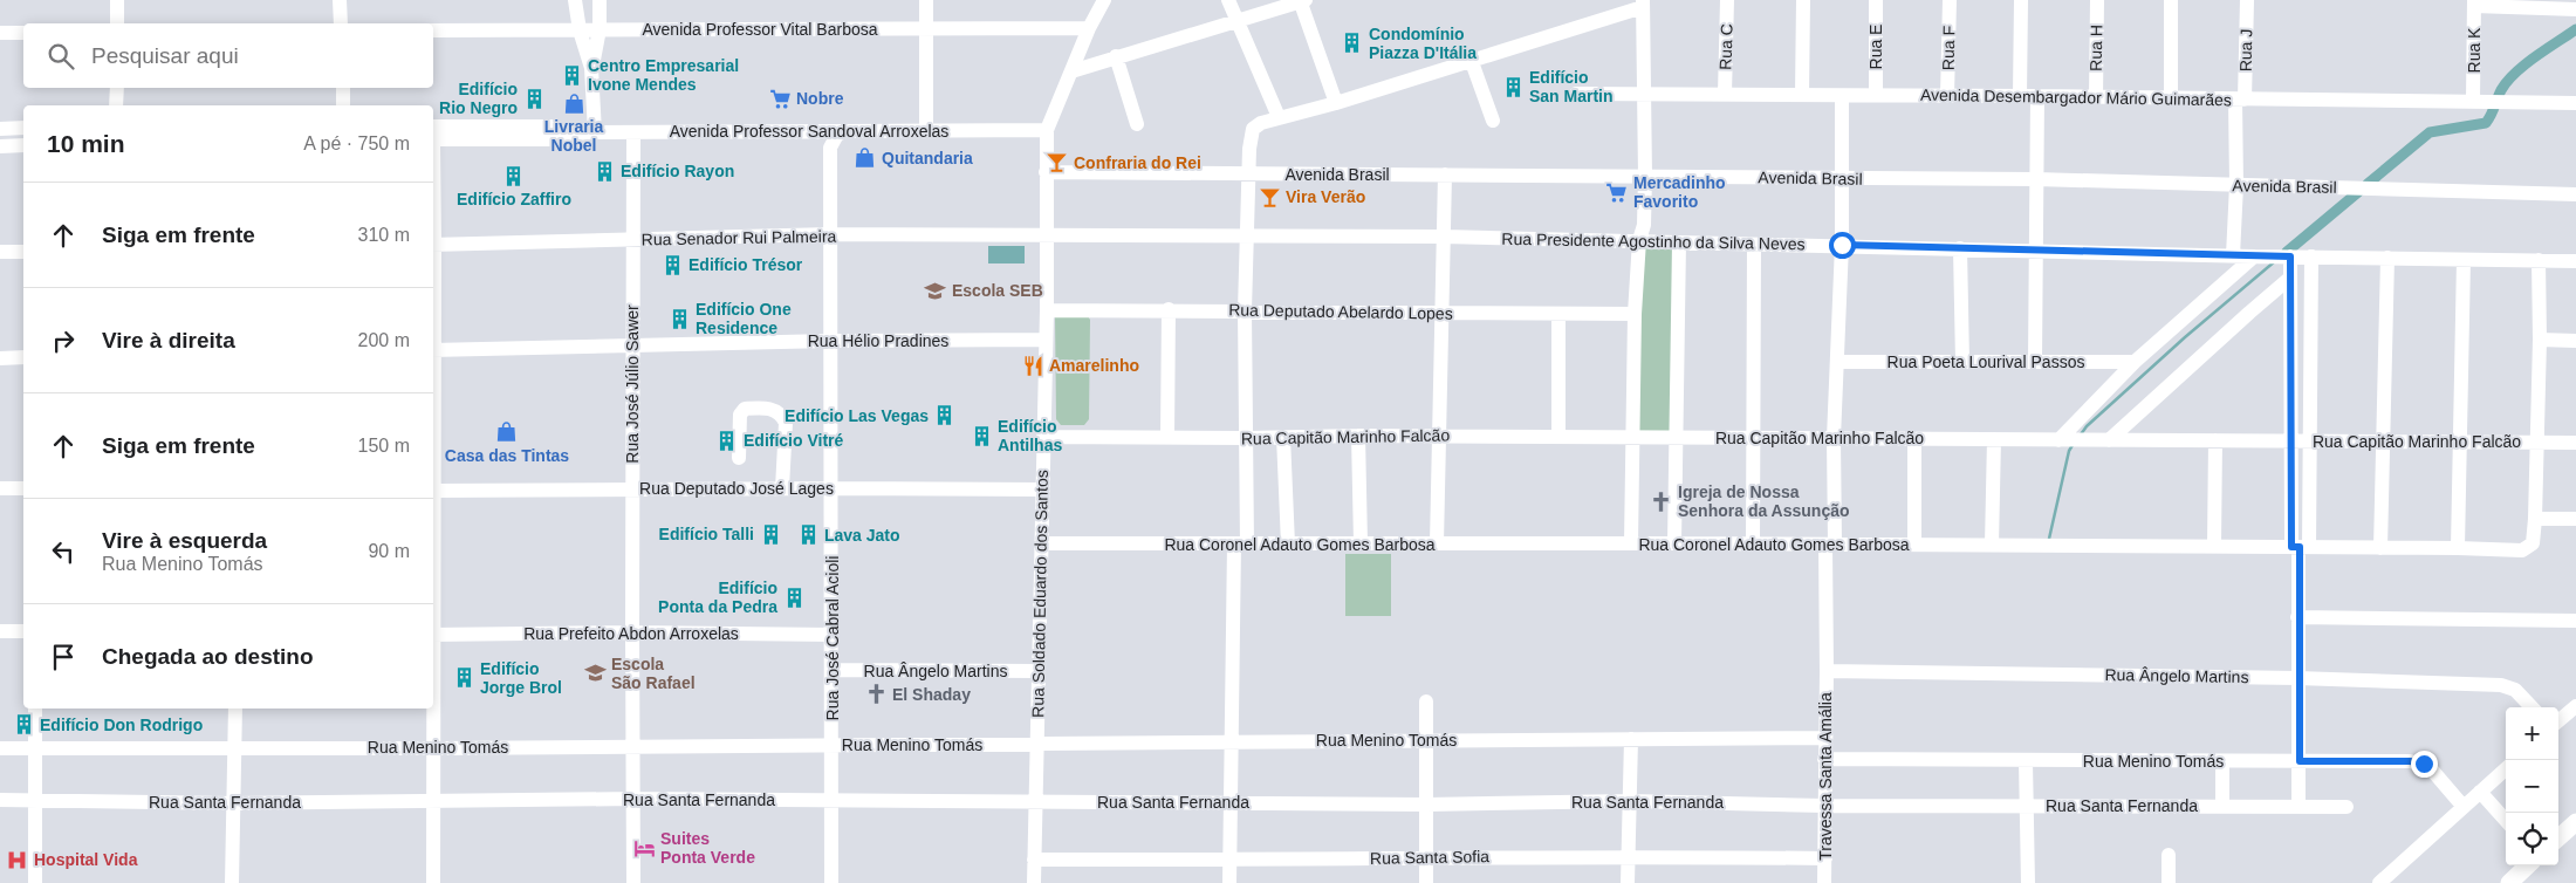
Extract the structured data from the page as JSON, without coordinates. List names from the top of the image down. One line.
{"streets":{"street":["Avenida Professor Vital Barbosa","Rua C","Rua E","Rua F","Rua H","Rua J","Rua K","Avenida Desembargador Mário Guimarães","Avenida Professor Sandoval Arroxelas","Avenida Brasil","Rua Senador Rui Palmeira","Rua Presidente Agostinho da Silva Neves","Rua Deputado Abelardo Lopes","Rua Hélio Pradines","Rua Poeta Lourival Passos","Rua José Júlio Sawer","Rua Capitão Marinho Falcão","Rua Deputado José Lages","Rua Coronel Adauto Gomes Barbosa","Rua Soldado Eduardo dos Santos","Rua Prefeito Abdon Arroxelas","Rua José Cabral Acioli","Rua Ângelo Martins","Rua Menino Tomás","Travessa Santa Amália","Rua Santa Fernanda","Rua Santa Sofia"]},"crossings":[["Rua C","Avenida Desembargador Mário Guimarães"],["Rua E","Avenida Desembargador Mário Guimarães"],["Rua F","Avenida Desembargador Mário Guimarães"],["Rua H","Avenida Desembargador Mário Guimarães"],["Rua J","Avenida Desembargador Mário Guimarães"],["Rua J","Avenida Brasil"],["Rua J","Rua Presidente Agostinho da Silva Neves"],["Rua K","Avenida Desembargador Mário Guimarães"],["Avenida Desembargador Mário Guimarães","Travessa Santa Amália"],["Avenida Professor Sandoval Arroxelas","Rua José Júlio Sawer"],["Avenida Professor Sandoval Arroxelas","Rua Soldado Eduardo dos Santos"],["Avenida Brasil","Rua Soldado Eduardo dos Santos"],["Avenida Brasil","Travessa Santa Amália"],["Rua Senador Rui Palmeira","Rua Presidente Agostinho da Silva Neves"],["Rua Senador Rui Palmeira","Rua José Júlio Sawer"],["Rua Senador Rui Palmeira","Rua Soldado Eduardo dos Santos"],["Rua Senador Rui Palmeira","Rua José Cabral Acioli"],["Rua Presidente Agostinho da Silva Neves","Rua Soldado Eduardo dos Santos"],["Rua Presidente Agostinho da Silva Neves","Travessa Santa Amália"],["Rua Deputado Abelardo Lopes","Rua Soldado Eduardo dos Santos"],["Rua Hélio Pradines","Rua José Júlio Sawer"],["Rua Hélio Pradines","Rua Soldado Eduardo dos Santos"],["Rua Hélio Pradines","Rua José Cabral Acioli"],["Rua Poeta Lourival Passos","Travessa Santa Amália"],["Rua José Júlio Sawer","Rua Deputado José Lages"],["Rua José Júlio Sawer","Rua Prefeito Abdon Arroxelas"],["Rua José Júlio Sawer","Rua Menino Tomás"],["Rua José Júlio Sawer","Rua Santa Fernanda"],["Rua Capitão Marinho Falcão","Rua Soldado Eduardo dos Santos"],["Rua Capitão Marinho Falcão","Travessa Santa Amália"],["Rua Deputado José Lages","Rua Soldado Eduardo dos Santos"],["Rua Deputado José Lages","Rua José Cabral Acioli"],["Rua Coronel Adauto Gomes Barbosa","Rua Soldado Eduardo dos Santos"],["Rua Coronel Adauto Gomes Barbosa","Travessa Santa Amália"],["Rua Soldado Eduardo dos Santos","Rua Ângelo Martins"],["Rua Soldado Eduardo dos Santos","Rua Menino Tomás"],["Rua Soldado Eduardo dos Santos","Rua Santa Fernanda"],["Rua Soldado Eduardo dos Santos","Rua Santa Sofia"],["Rua Prefeito Abdon Arroxelas","Rua José Cabral Acioli"],["Rua José Cabral Acioli","Rua Ângelo Martins"],["Rua José Cabral Acioli","Rua Menino Tomás"],["Rua José Cabral Acioli","Rua Santa Fernanda"],["Rua Ângelo Martins","Travessa Santa Amália"],["Rua Menino Tomás","Travessa Santa Amália"],["Travessa Santa Amália","Rua Santa Fernanda"],["Travessa Santa Amália","Rua Santa Sofia"]],"places":{"building":["Condomínio Piazza D'Itália","Centro Empresarial Ivone Mendes","Edifício San Martin","Edifício Rio Negro","Edifício Rayon","Edifício Zaffiro","Edifício Trésor","Edifício One Residence","Edifício Las Vegas","Edifício Antilhas","Edifício Vitré","Edifício Talli","Lava Jato","Edifício Ponta da Pedra","Edifício Jorge Brol","Edifício Don Rodrigo"],"supermarket":["Nobre","Mercadinho Favorito"],"shop":["Livraria Nobel","Quitandaria","Casa das Tintas"],"bar":["Confraria do Rei","Vira Verão"],"school or university":["Escola SEB","Escola São Rafael"],"restaurant":["Amarelinho"],"church":["Igreja de Nossa Senhora da Assunção","El Shaday"],"hotel":["Suites Ponta Verde"],"hospital":["Hospital Vida"]},"page":{"search":"Pesquisar aqui","heading":["10 min","A pé · 750 m"],"list":[["Siga em frente","310 m"],["Vire à direita","200 m"],["Siga em frente","150 m"],["Vire à esquerda","Rua Menino Tomás","90 m"],"Chegada ao destino"],"map_buttons":["+","−"]}}
